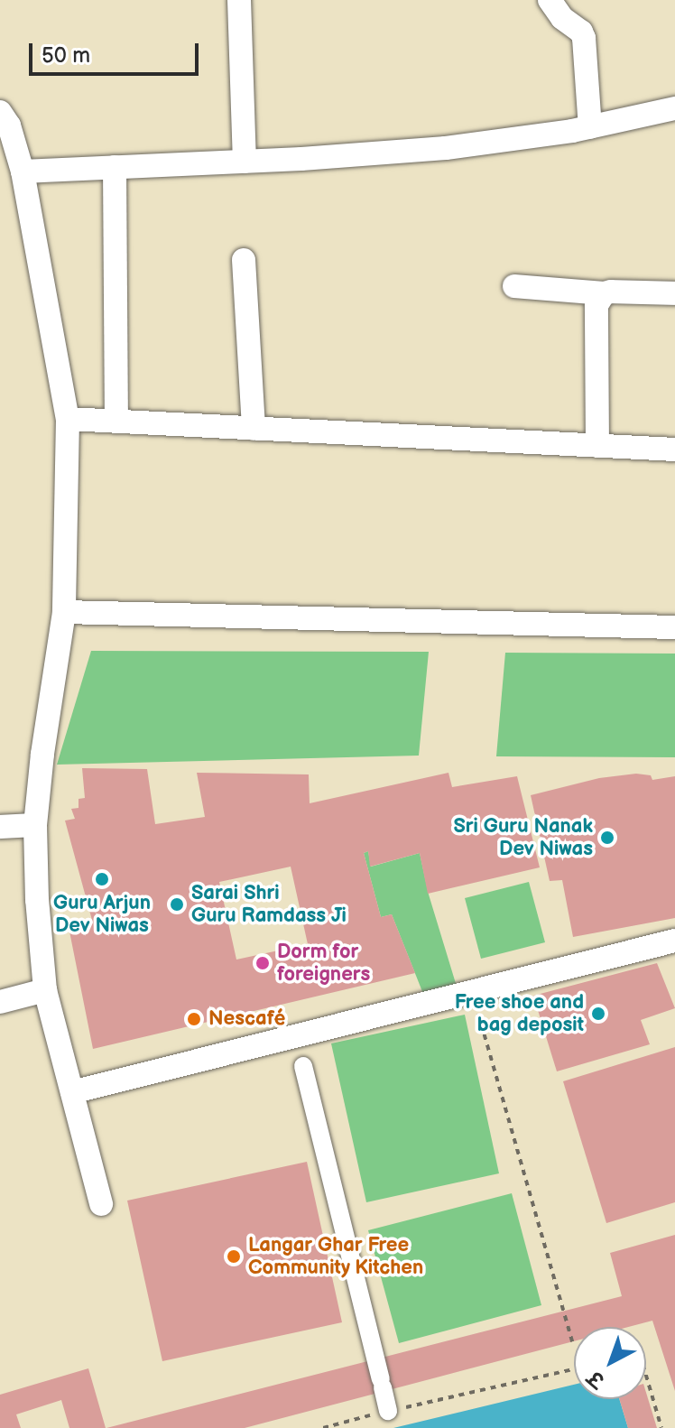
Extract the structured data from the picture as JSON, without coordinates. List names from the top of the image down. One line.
{"places":["Sri Guru Nanak Dev Niwas","Guru Arjun Dev Niwas","Sarai Shri Guru Ramdass Ji","Dorm for foreigners","Free shoe and bag deposit","Nescafé","Langar Ghar Free Community Kitchen"],"scale_bar":"50 m","north":"bottom left"}
